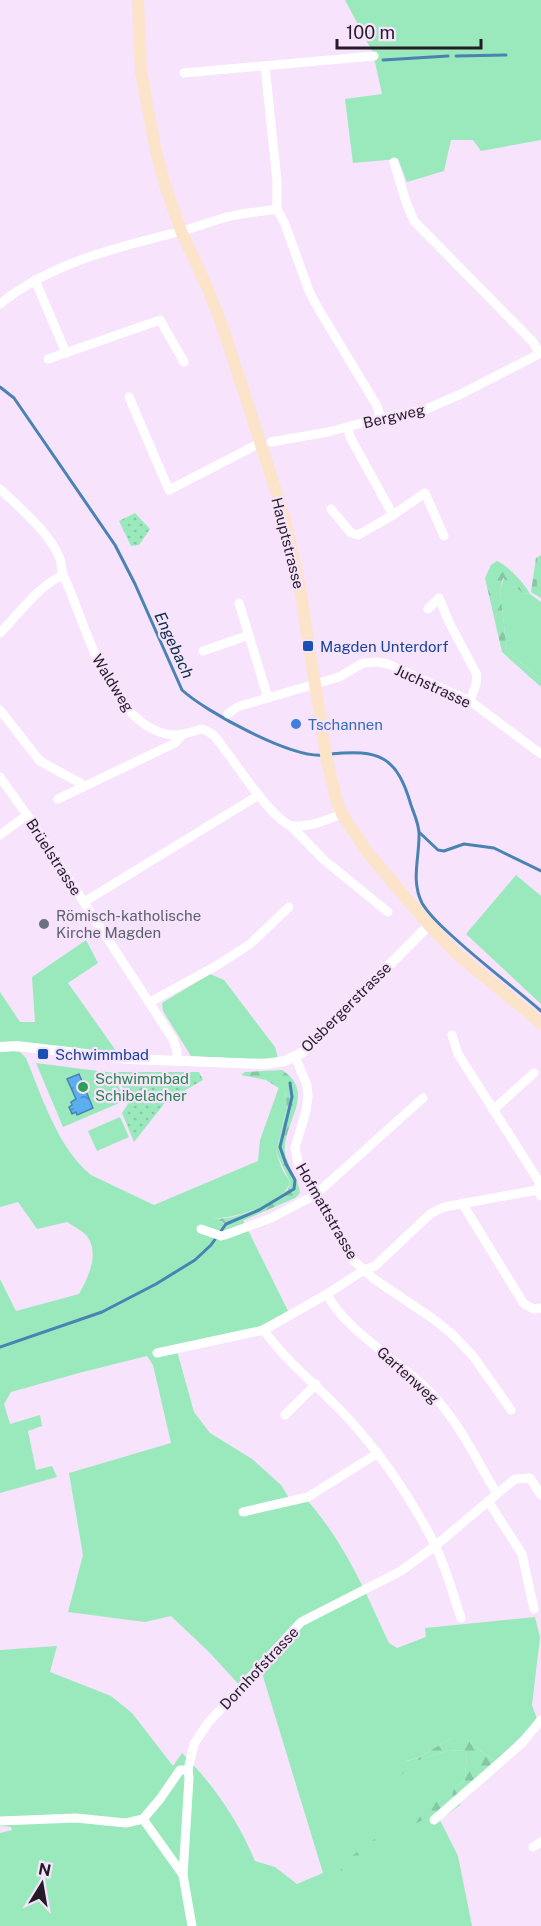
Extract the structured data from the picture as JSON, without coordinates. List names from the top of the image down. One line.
{"streets":{"main road":["Hauptstrasse"],"street":["Bergweg","Waldweg","Juchstrasse","Brüelstrasse","Olsbergerstrasse","Hofmattstrasse","Gartenweg","Dornhofstrasse"]},"crossings":[["Bergweg","Hauptstrasse"],["Hauptstrasse","Juchstrasse"],["Hauptstrasse","Olsbergerstrasse"],["Brüelstrasse","Olsbergerstrasse"],["Olsbergerstrasse","Hofmattstrasse"],["Gartenweg","Dornhofstrasse"]],"water":["Engebach"],"places":{"transit":["Magden Unterdorf","Schwimmbad"],"other":["Tschannen","Römisch-katholische Kirche Magden","Schwimmbad Schibelacher"]},"scale_bar":"100 m","north":"top"}
